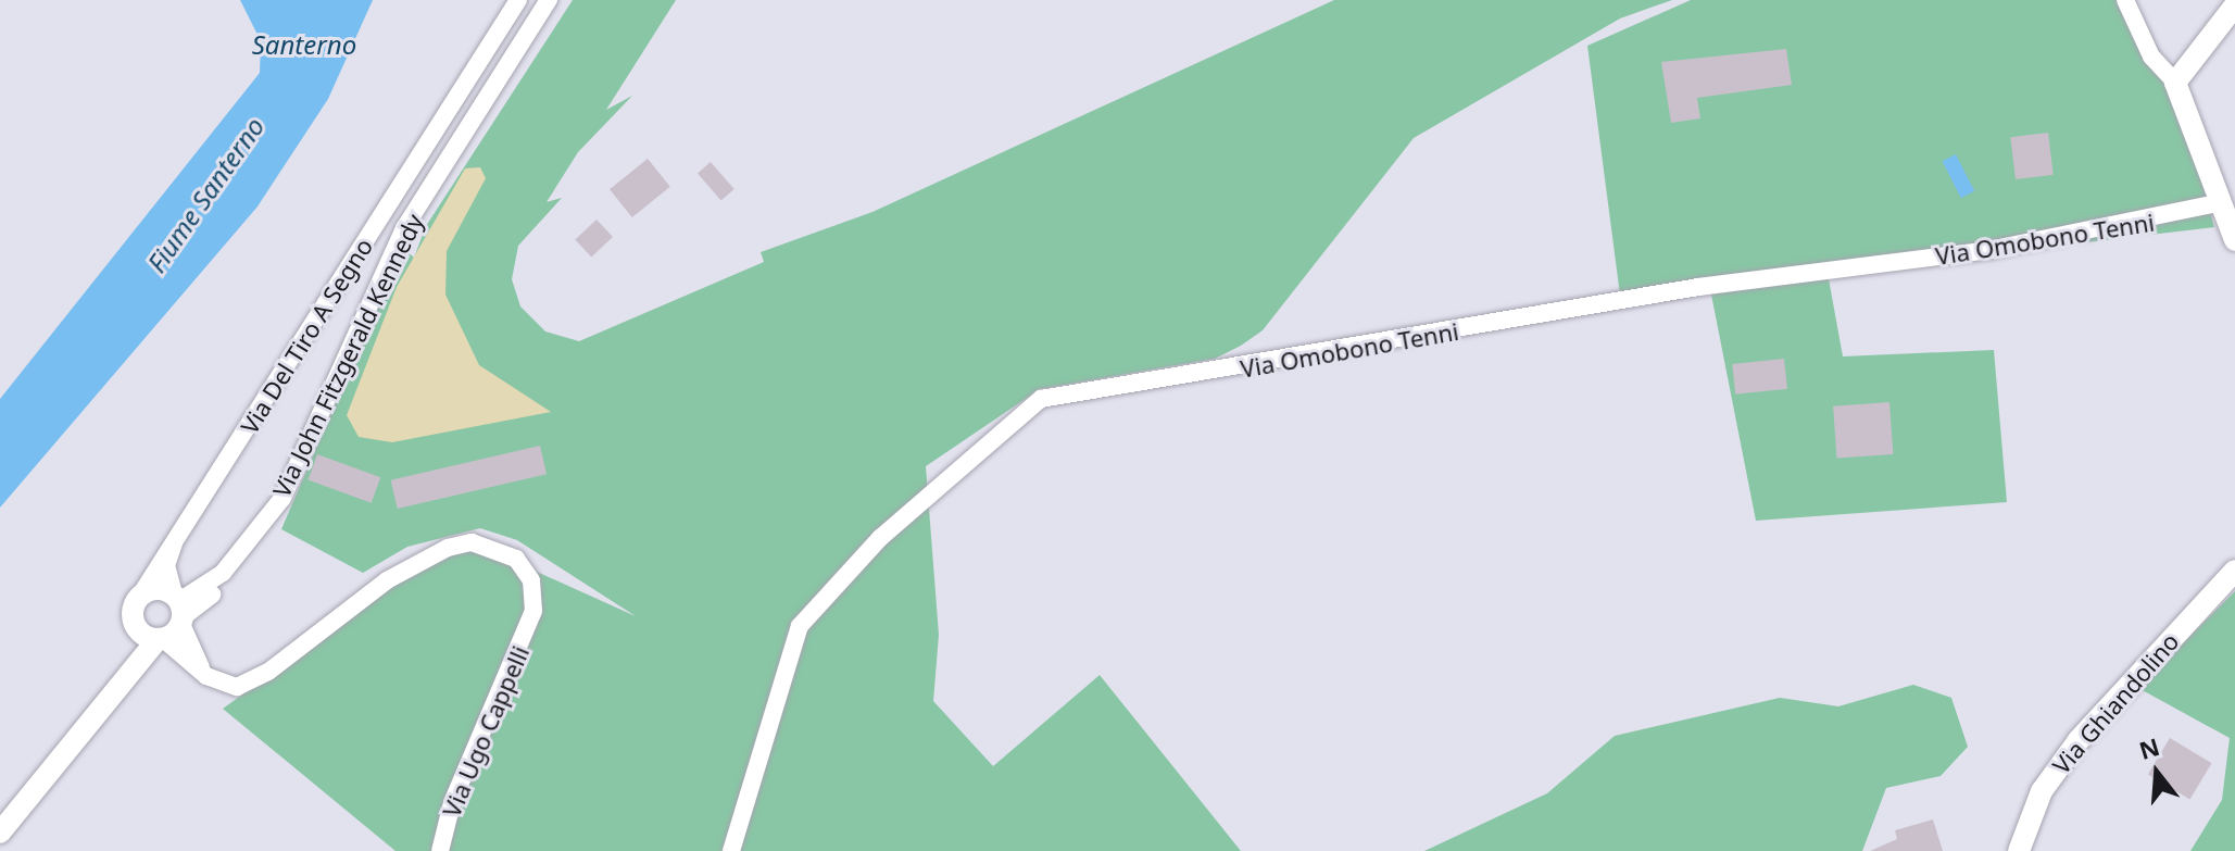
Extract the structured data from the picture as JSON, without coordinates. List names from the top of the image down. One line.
{"streets":{"street":["Via Omobono Tenni","Via Del Tiro A Segno","Via John Fitzgerald Kennedy","Via Ghiandolino","Via Ugo Cappelli"]},"crossings":[["Via Del Tiro A Segno","Via John Fitzgerald Kennedy"]],"water":["Santerno","Fiume Santerno"],"north":"top"}
